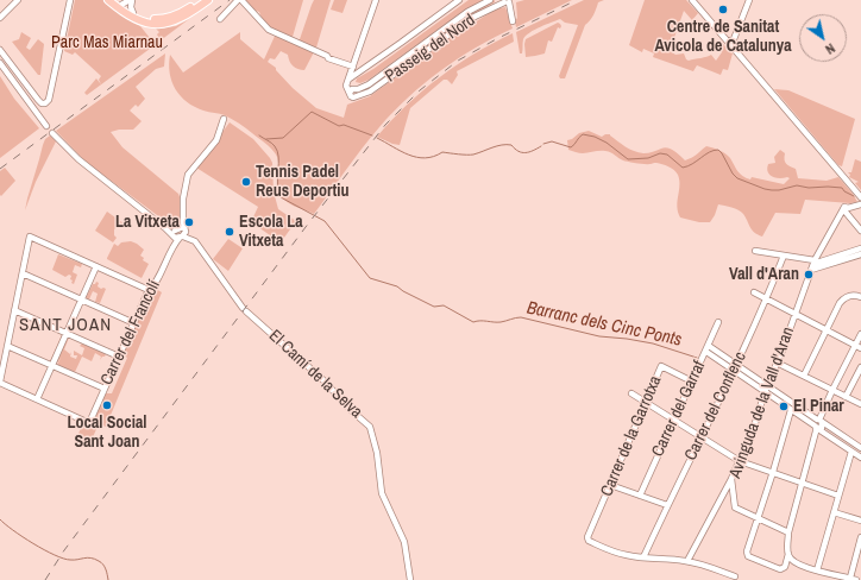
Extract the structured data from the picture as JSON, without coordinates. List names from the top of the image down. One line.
{"streets":{"street":["Passeig del Nord","Carrer del Francolí","El Camí de la Selva","Avinguda de la Vall d'Aran","Carrer del Conflenc","Carrer del Garraf","Carrer de la Garrotxa"]},"crossings":[["Carrer del Francolí","El Camí de la Selva"],["Carrer del Conflenc","Carrer de la Garrotxa"],["Carrer del Garraf","Carrer de la Garrotxa"]],"districts":["SANT JOAN"],"water":["Barranc dels Cinc Ponts"],"parks":["Parc Mas Miarnau"],"places":["Centre de Sanitat Avicola de Catalunya","Tennis Padel Reus Deportiu","La Vitxeta","Escola La Vitxeta","Vall d'Aran","Local Social Sant Joan","El Pinar"],"north":"bottom right"}
